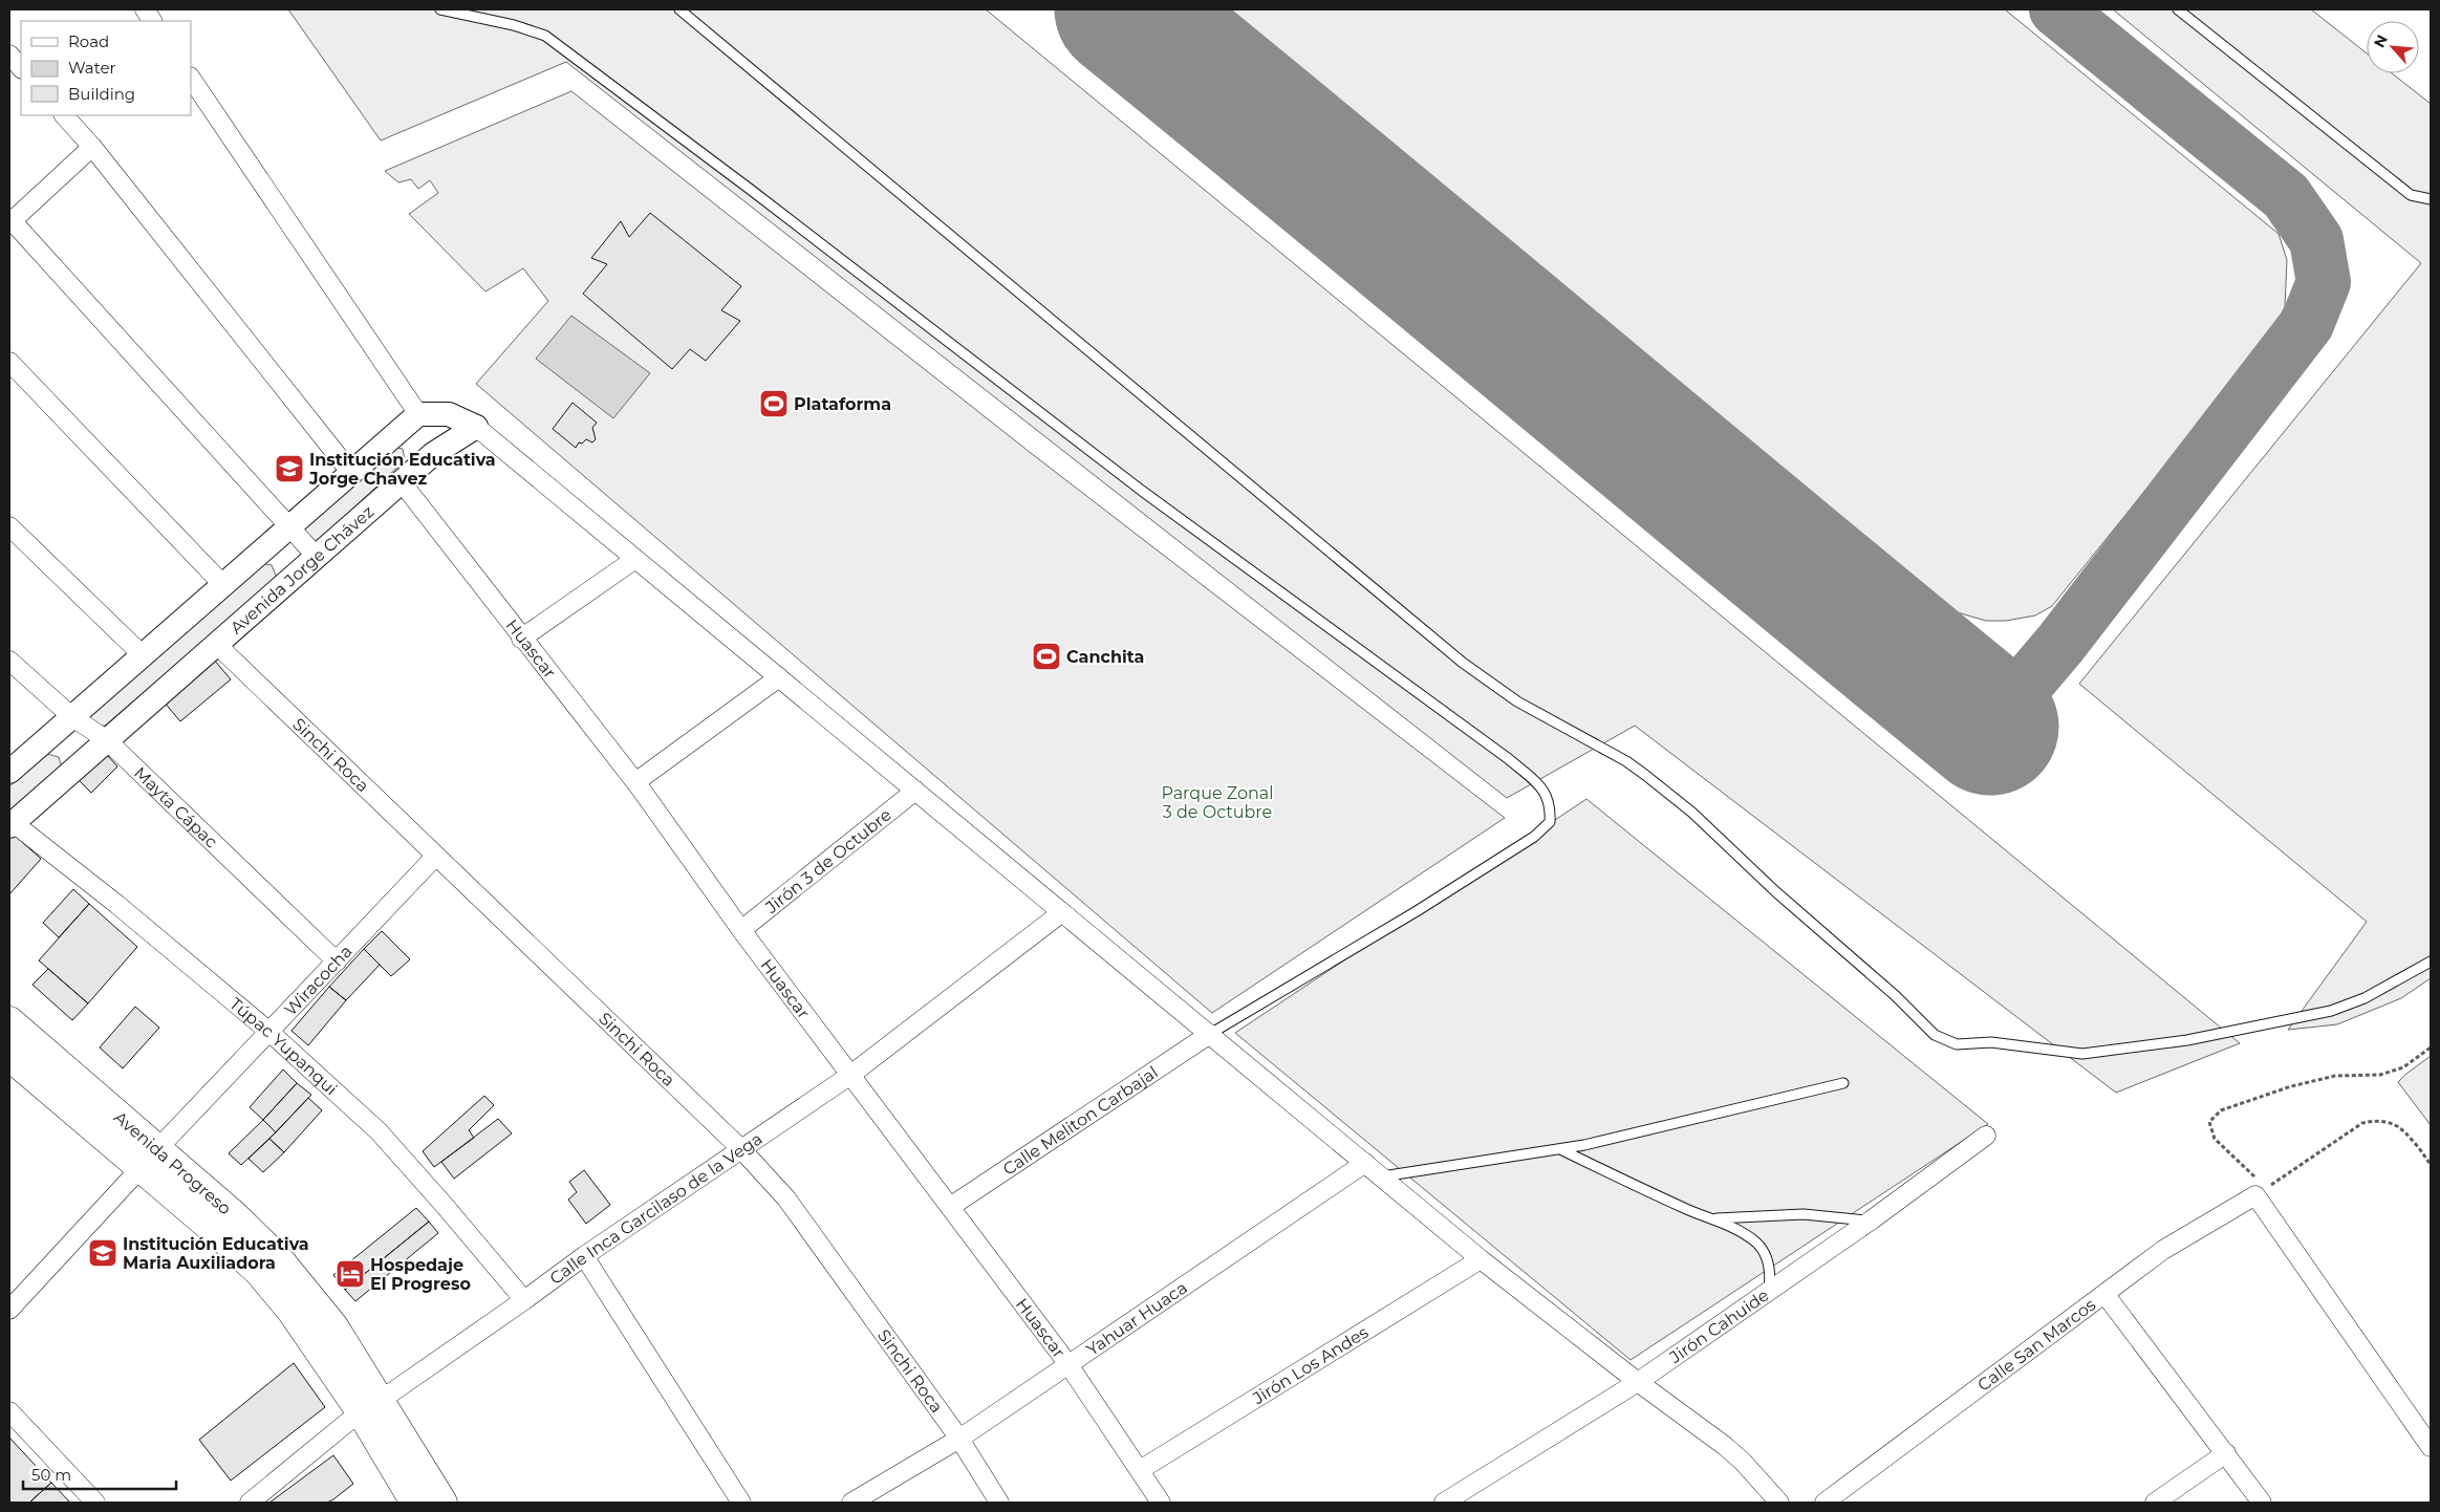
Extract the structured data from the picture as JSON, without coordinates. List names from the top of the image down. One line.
{"streets":{"main road":["Avenida Progreso"],"street":["Avenida Jorge Chávez","Huascar","Sinchi Roca","Mayta Cápac","Jirón 3 de Octubre","Wiracocha","Túpac Yupanqui","Calle Meliton Carbajal","Calle Inca Garcilaso de la Vega","Yahuar Huaca","Jirón Cahuide","Calle San Marcos","Jirón Los Andes"]},"crossings":[["Avenida Jorge Chávez","Huascar"],["Avenida Jorge Chávez","Sinchi Roca"],["Avenida Jorge Chávez","Mayta Cápac"],["Avenida Jorge Chávez","Túpac Yupanqui"],["Huascar","Jirón 3 de Octubre"],["Huascar","Calle Meliton Carbajal"],["Huascar","Calle Inca Garcilaso de la Vega"],["Huascar","Yahuar Huaca"],["Huascar","Jirón Los Andes"],["Sinchi Roca","Wiracocha"],["Sinchi Roca","Calle Inca Garcilaso de la Vega"],["Sinchi Roca","Yahuar Huaca"],["Mayta Cápac","Wiracocha"],["Wiracocha","Túpac Yupanqui"],["Wiracocha","Avenida Progreso"],["Túpac Yupanqui","Calle Inca Garcilaso de la Vega"],["Avenida Progreso","Calle Inca Garcilaso de la Vega"]],"parks":["Parque Zonal 3 de Octubre"],"places":{"sports":["Plataforma","Canchita"],"school or university":["Institución Educativa Jorge Chavez","Institución Educativa Maria Auxiliadora"],"hotel":["Hospedaje El Progreso"]},"legend":["Road","Water","Building"],"scale_bar":"50 m","north":"top left"}
